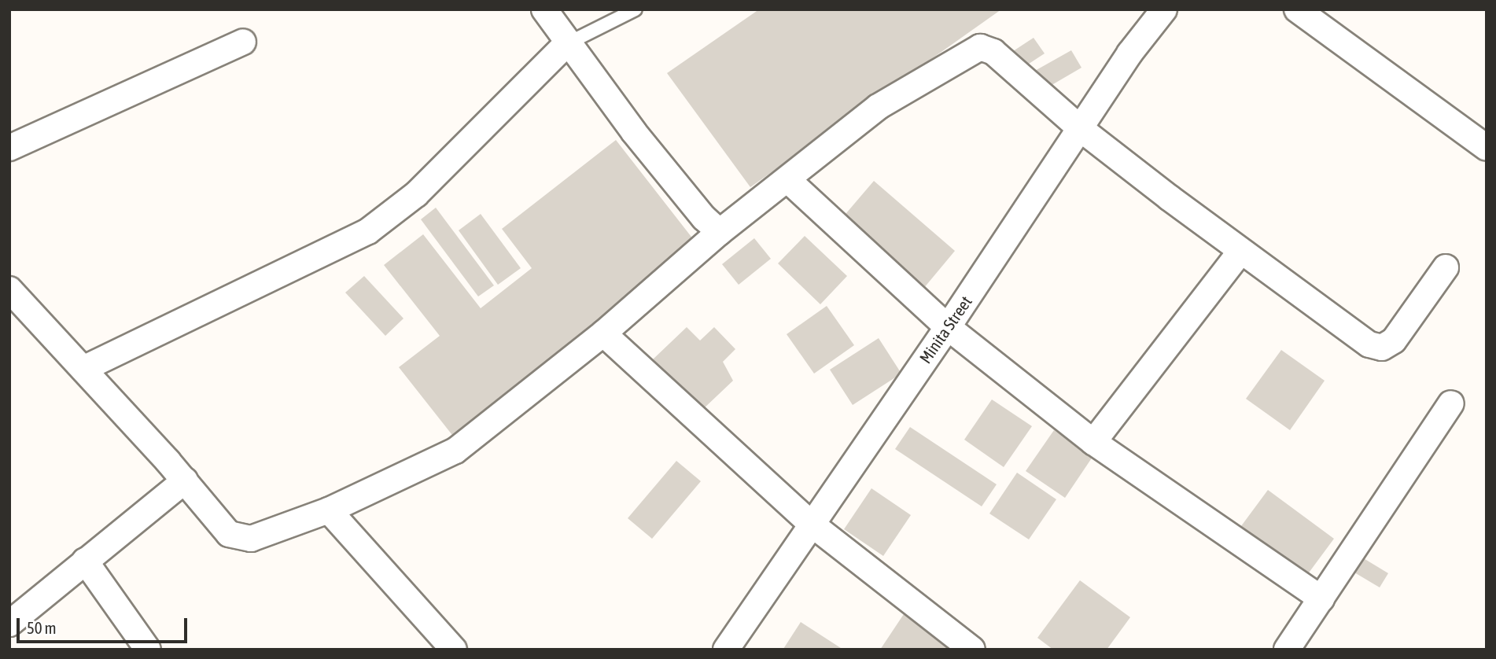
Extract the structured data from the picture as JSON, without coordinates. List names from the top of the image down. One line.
{"streets":{"street":["Minita Street"]},"scale_bar":"50 m"}
